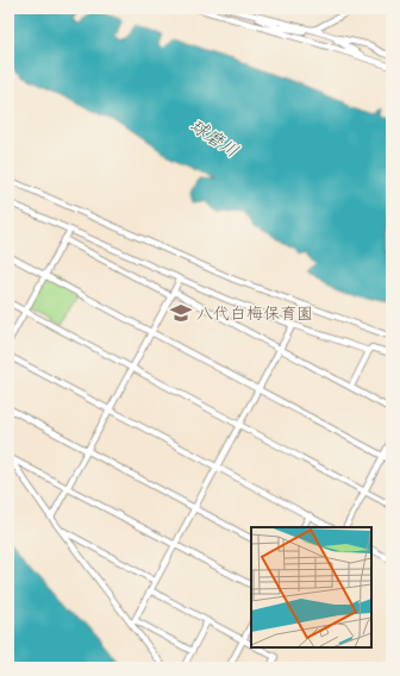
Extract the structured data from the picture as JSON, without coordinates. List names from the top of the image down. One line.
{"water":["球磨川"],"places":{"school or university":["八代白梅保育園"]}}
